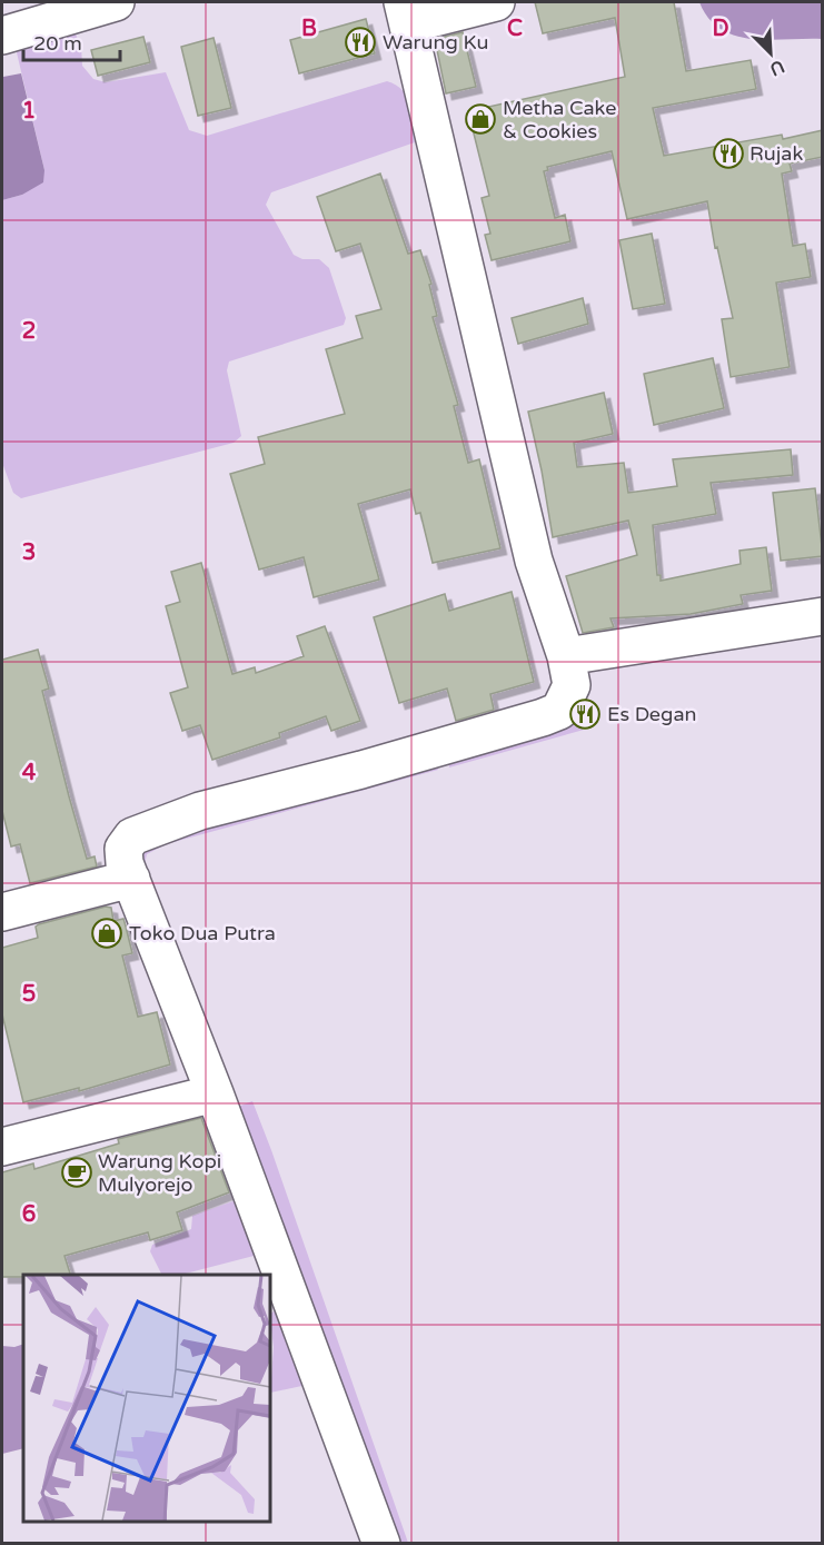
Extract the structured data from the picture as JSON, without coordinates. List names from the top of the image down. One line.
{"places":{"restaurant":["Warung Ku","Rujak","Es Degan"],"shop":["Metha Cake & Cookies","Toko Dua Putra"],"cafe":["Warung Kopi Mulyorejo"]},"scale_bar":"20 m","north":"bottom right","grid":{"columns":["B","C","D"],"rows":["1","2","3","4","5","6"]}}
